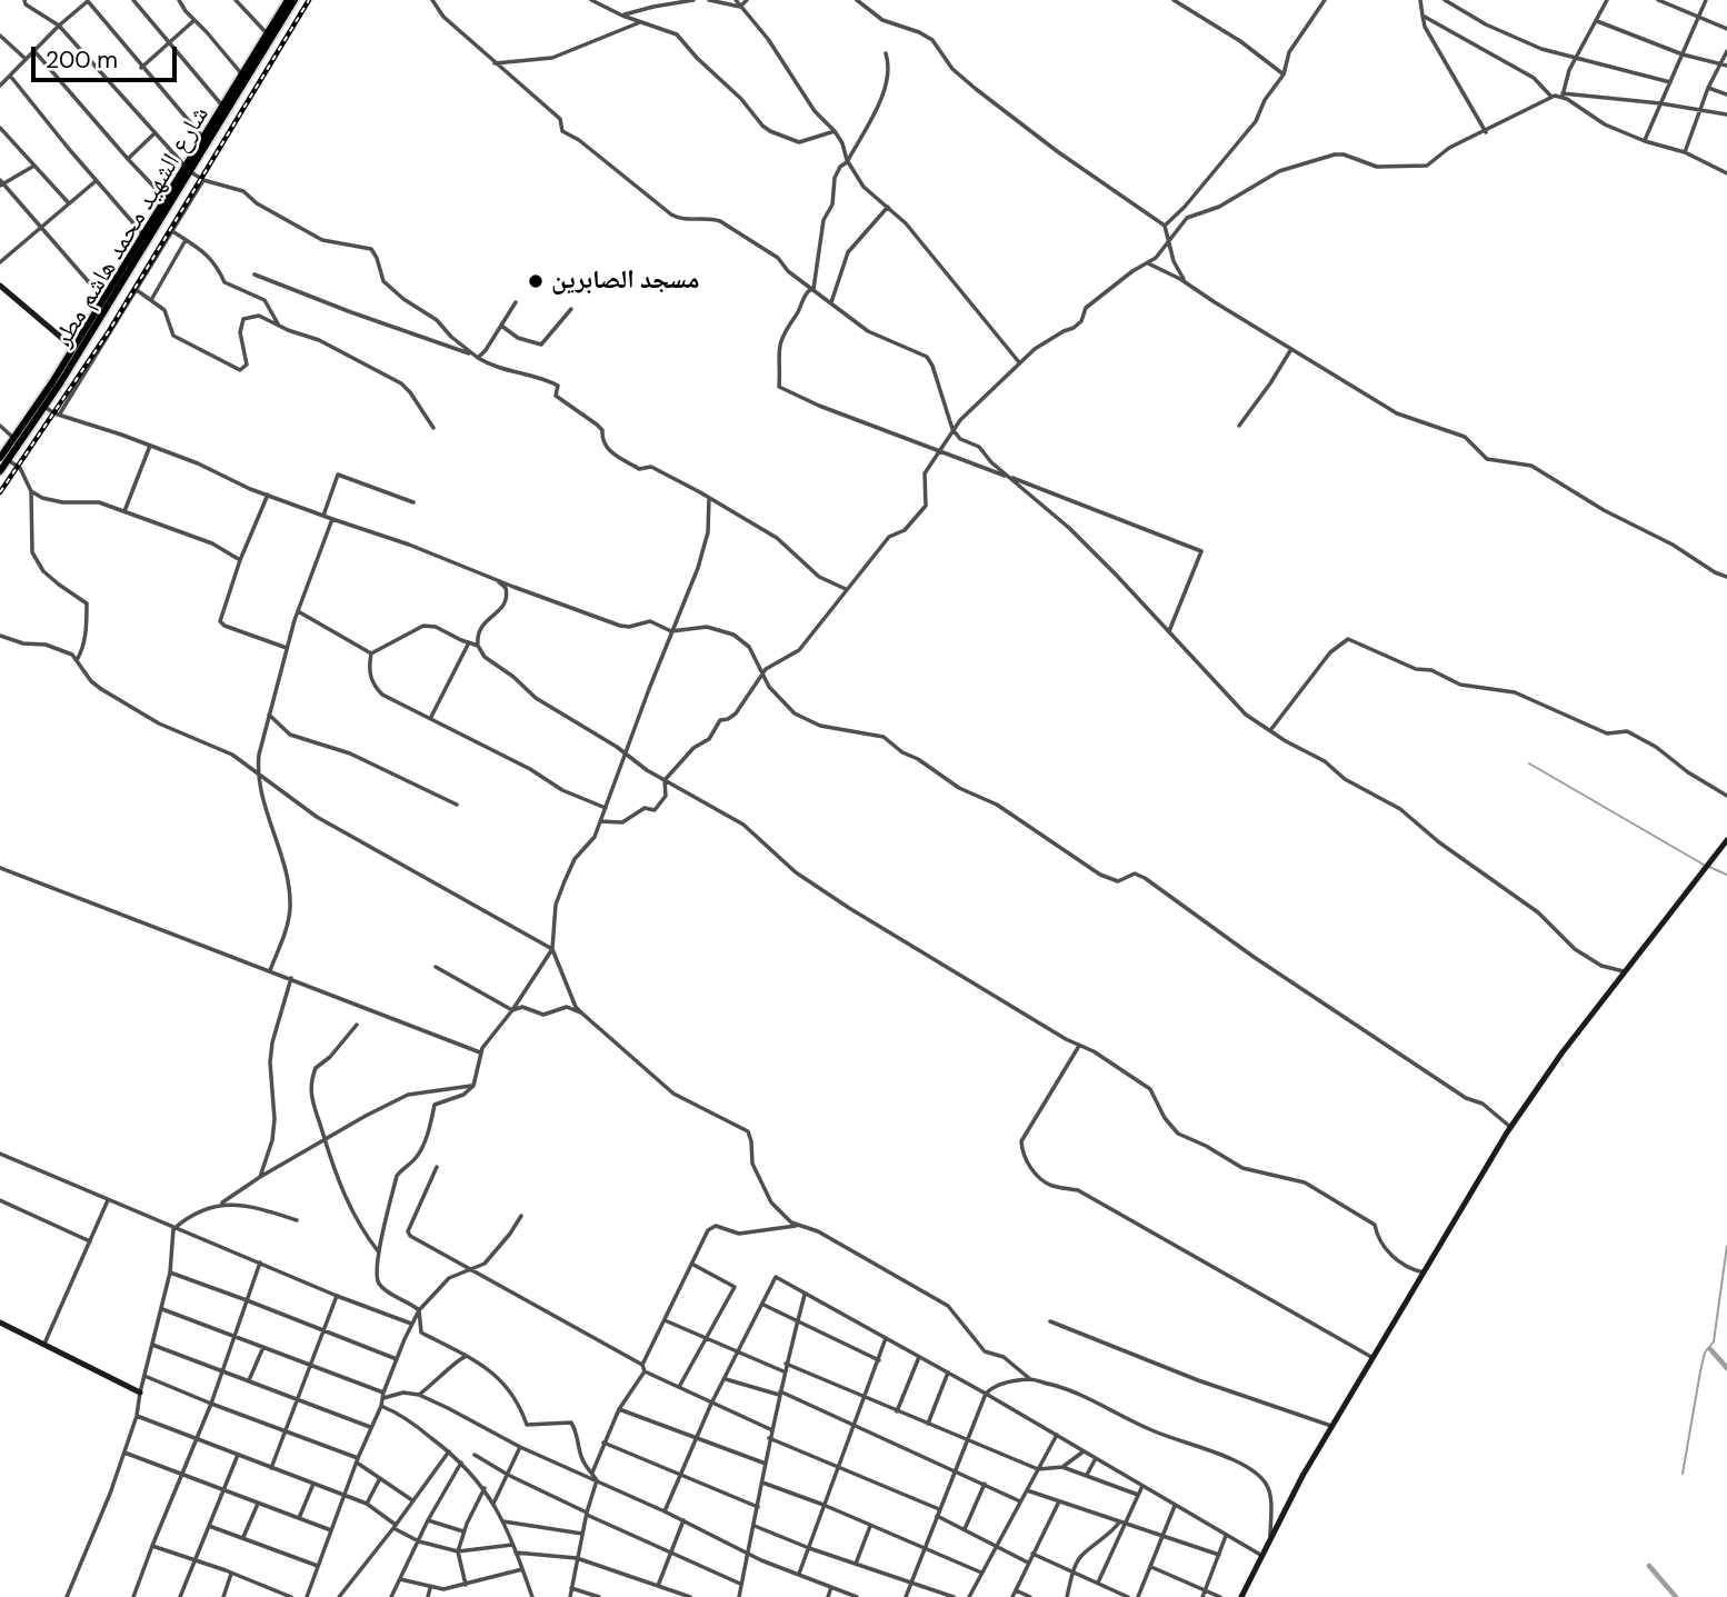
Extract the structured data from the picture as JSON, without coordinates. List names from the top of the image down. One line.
{"streets":{"main road":["شارع الشهيد محمد هاشم مطر"]},"places":["مسجد الصابرين"],"scale_bar":"200 m"}
